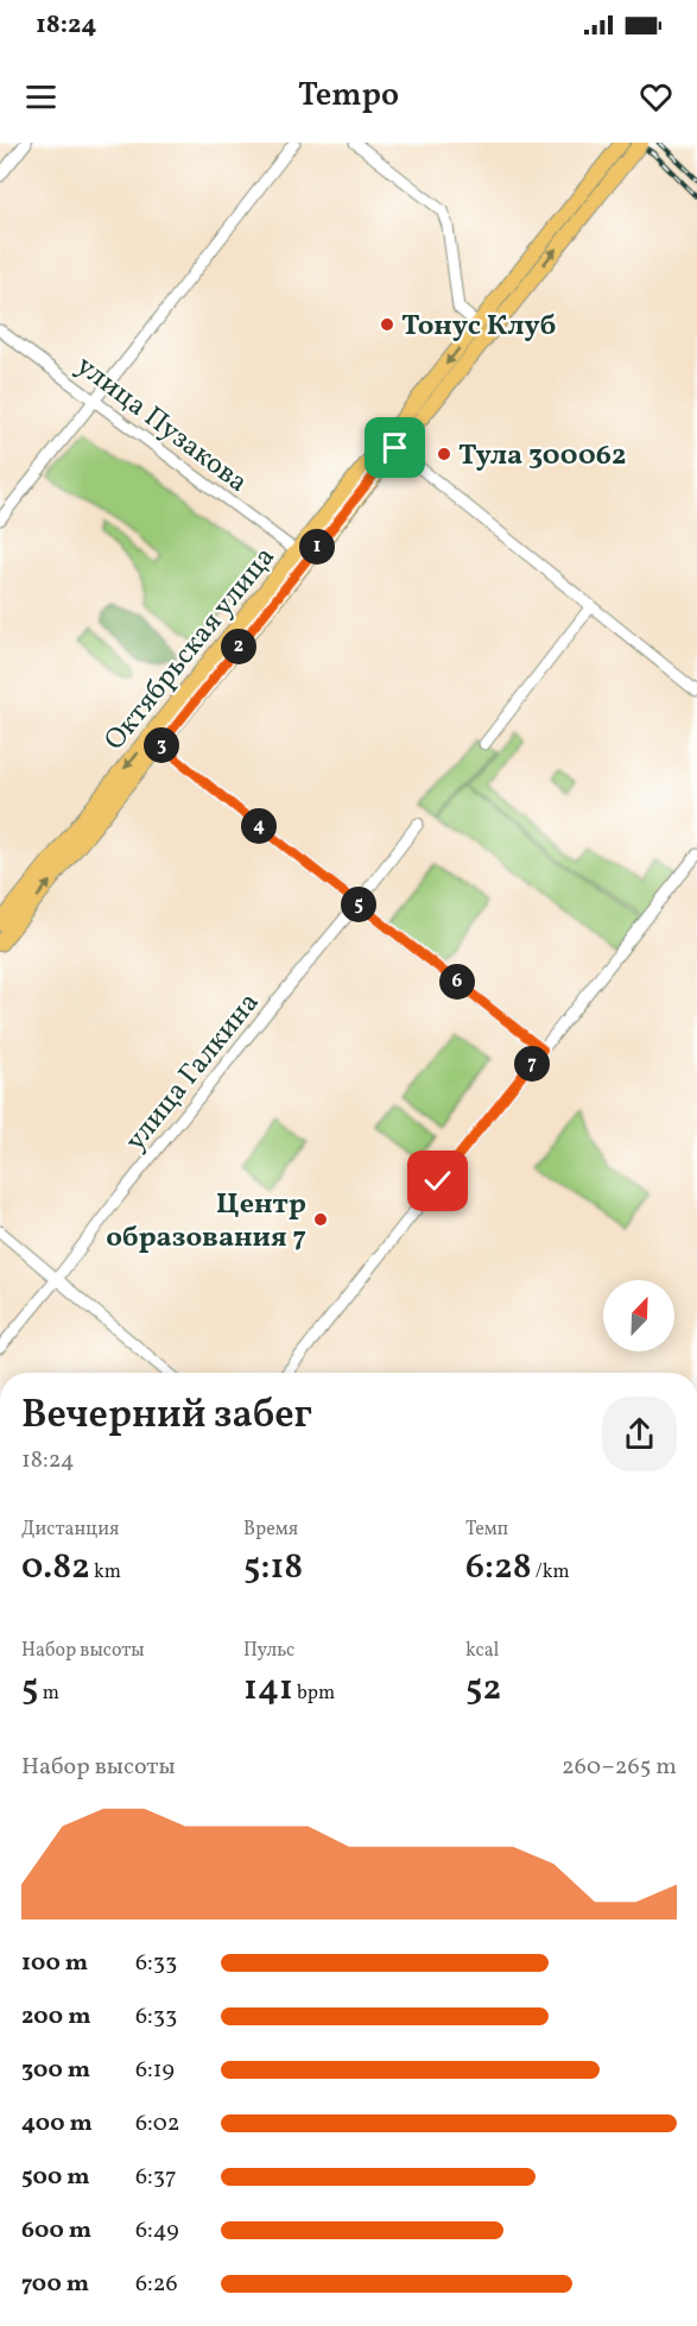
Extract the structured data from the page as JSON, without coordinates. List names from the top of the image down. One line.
{"streets":{"main road":["Октябрьская улица"],"street":["улица Пузакова","улица Галкина"]},"crossings":[["улица Пузакова","Октябрьская улица"]],"places":["Тонус Клуб","Тула 300062","Центр образования 7"],"north":"top right","page":{"status":"18:24","header":"Tempo","pins":["1","2","3","4","5","6","7"],"heading":["Вечерний забег","18:24"],"stats":[["Дистанция","0.82 km"],["Время","5:18"],["Темп","6:28 /km"],["Набор высоты","5 m"],["Пульс","141 bpm"],["kcal","52"]],"chart":["Набор высоты","260–265 m"],"list":[{"name":"100 m","note":"6:33"},{"name":"200 m","note":"6:33"},{"name":"300 m","note":"6:19"},{"name":"400 m","note":"6:02"},{"name":"500 m","note":"6:37"},{"name":"600 m","note":"6:49"},{"name":"700 m","note":"6:26"}]}}
